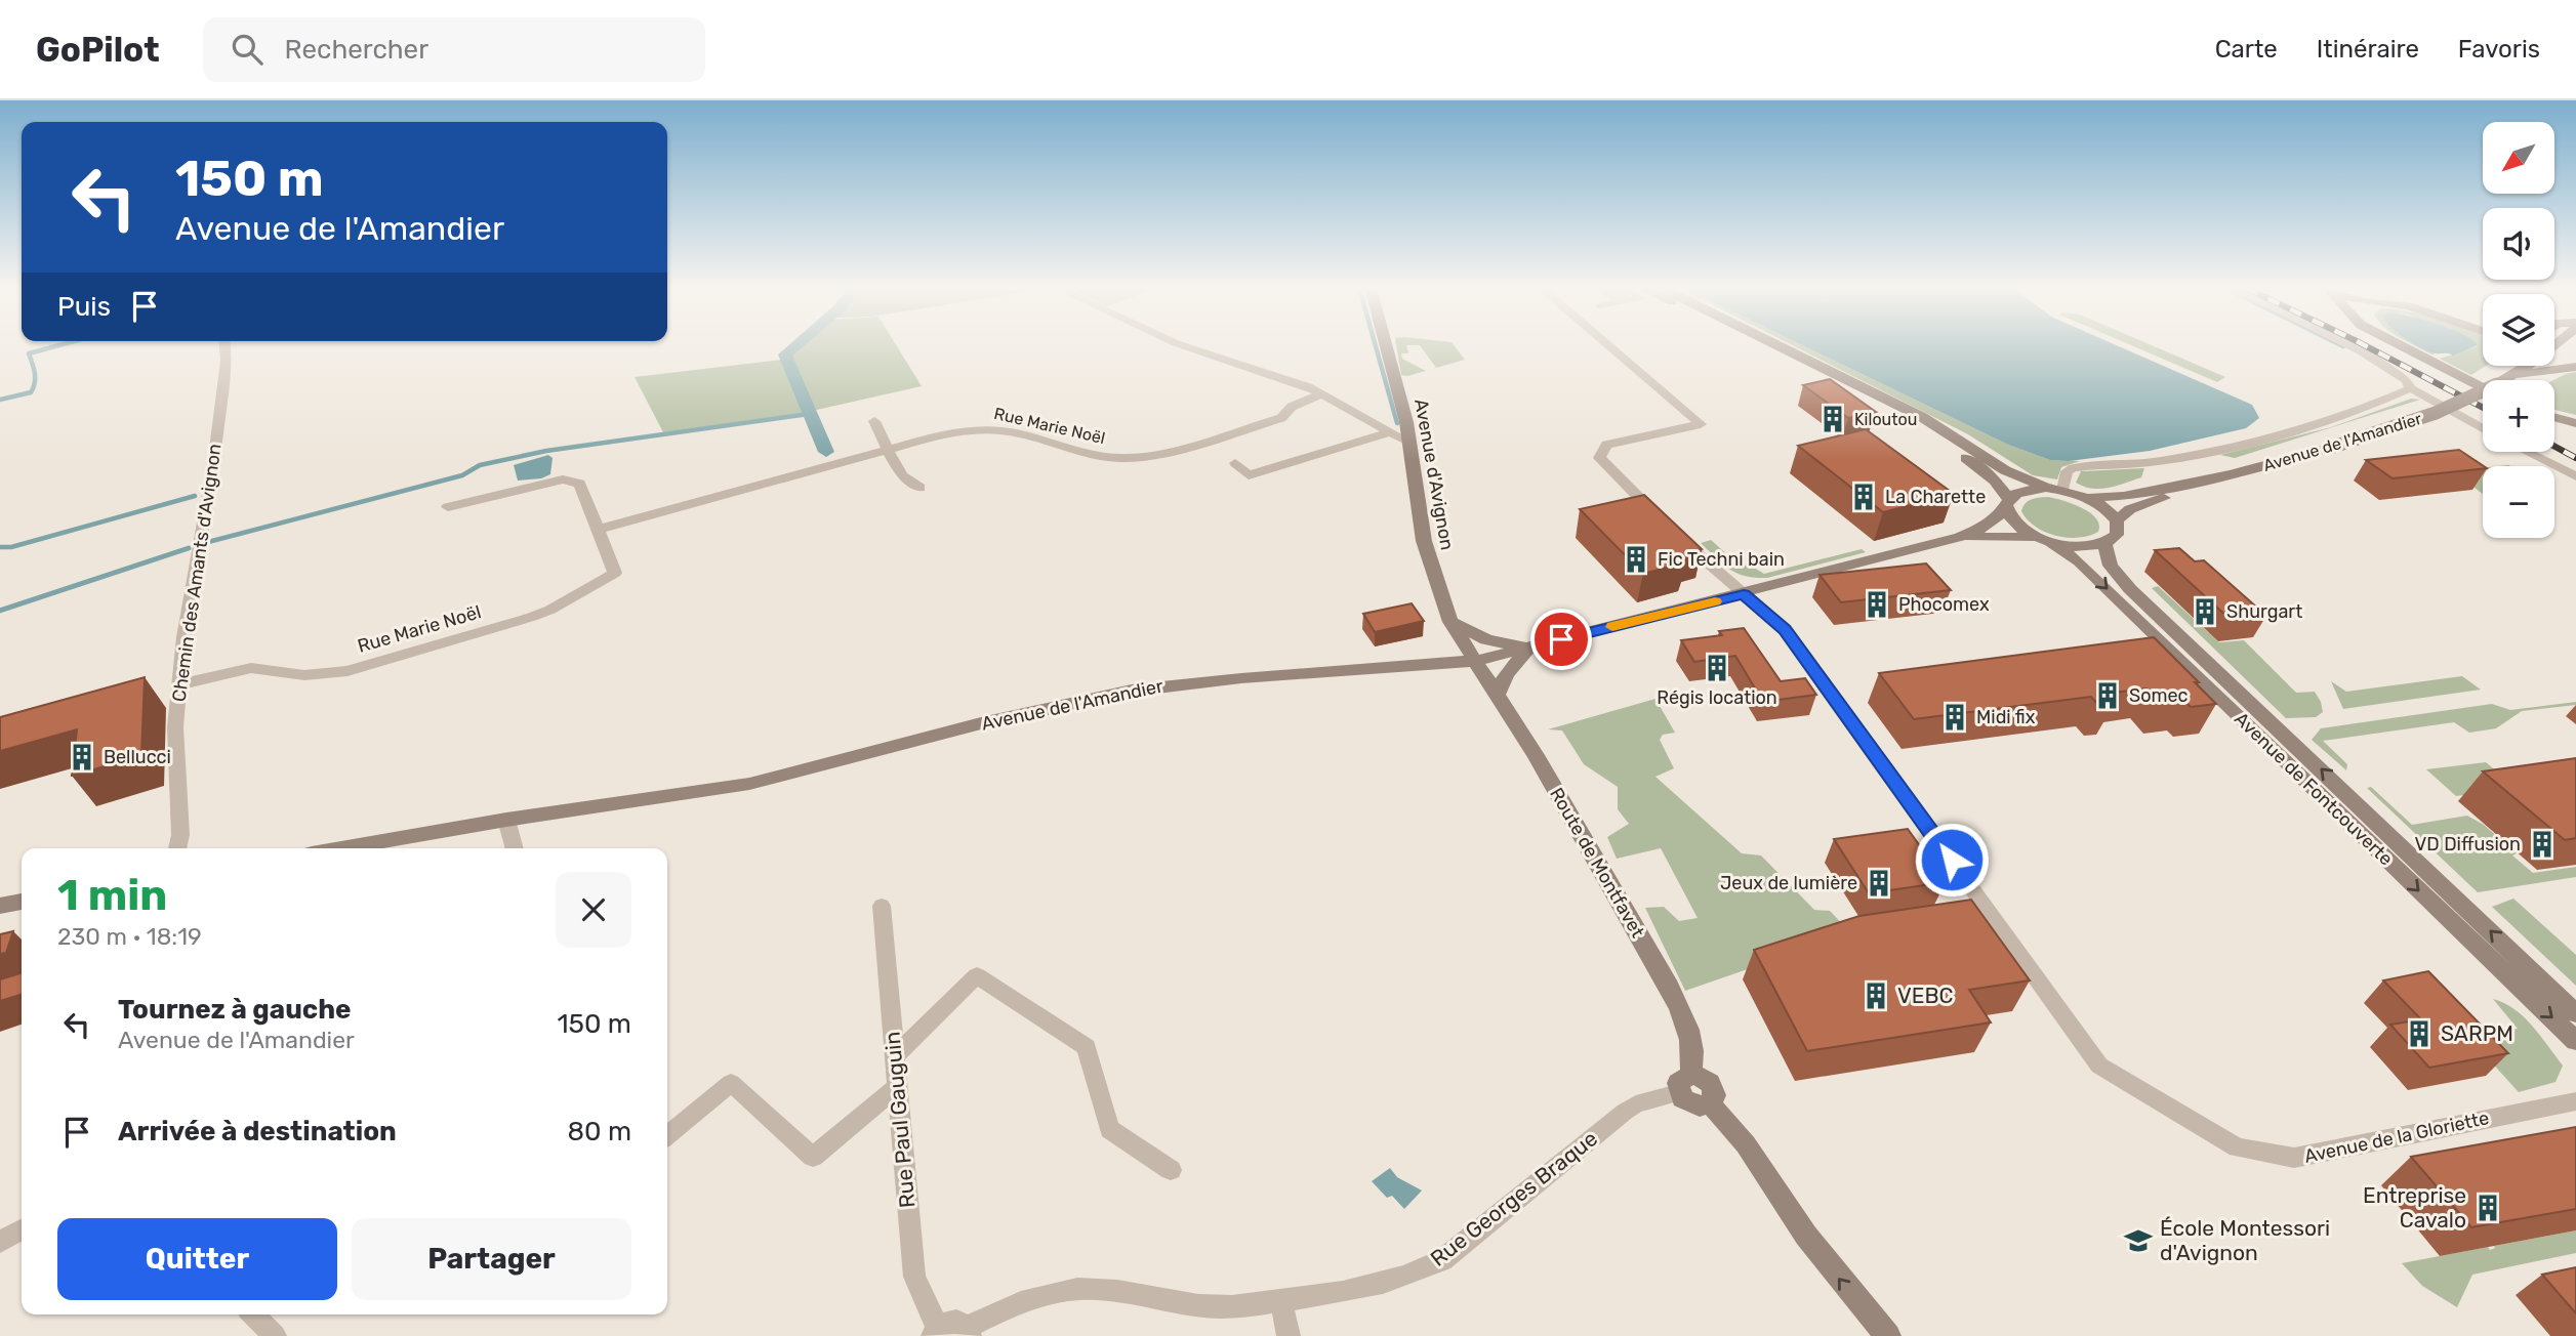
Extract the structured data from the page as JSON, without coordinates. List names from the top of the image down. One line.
{"streets":{"main road":["Avenue de l'Amandier","Avenue d'Avignon","Avenue de Fontcouverte","Route de Montfavet"],"street":["Rue Marie Noël","Chemin des Amants d'Avignon","Rue Paul Gauguin","Avenue de la Gloriette","Rue Georges Braque"]},"crossings":[["Rue Marie Noël","Chemin des Amants d'Avignon"],["Avenue de l'Amandier","Avenue d'Avignon"],["Avenue de l'Amandier","Avenue de Fontcouverte"],["Avenue de l'Amandier","Route de Montfavet"],["Avenue de l'Amandier","Avenue de la Gloriette"],["Avenue d'Avignon","Route de Montfavet"],["Route de Montfavet","Rue Georges Braque"]],"places":{"building":["Kiloutou","La Charette","Fic Techni bain","Phocomex","Shurgart","Régis location","Somec","Midi fix","Bellucci","VD Diffusion","Jeux de lumière","VEBC","SARPM","Entreprise Cavalo"],"school or university":["École Montessori d'Avignon"]},"north":"bottom left","page":{"header":"GoPilot","search":"Rechercher","nav":["Carte","Itinéraire","Favoris"],"map_buttons":["+","−"],"turn":["150 m","Avenue de l'Amandier"],"then":"Puis","heading":["1 min","230 m · 18:19"],"list":[{"name":"Tournez à gauche","note":"Avenue de l'Amandier","value":"150 m"},{"name":"Arrivée à destination","value":"80 m"}],"buttons":["Quitter","Partager"]}}
